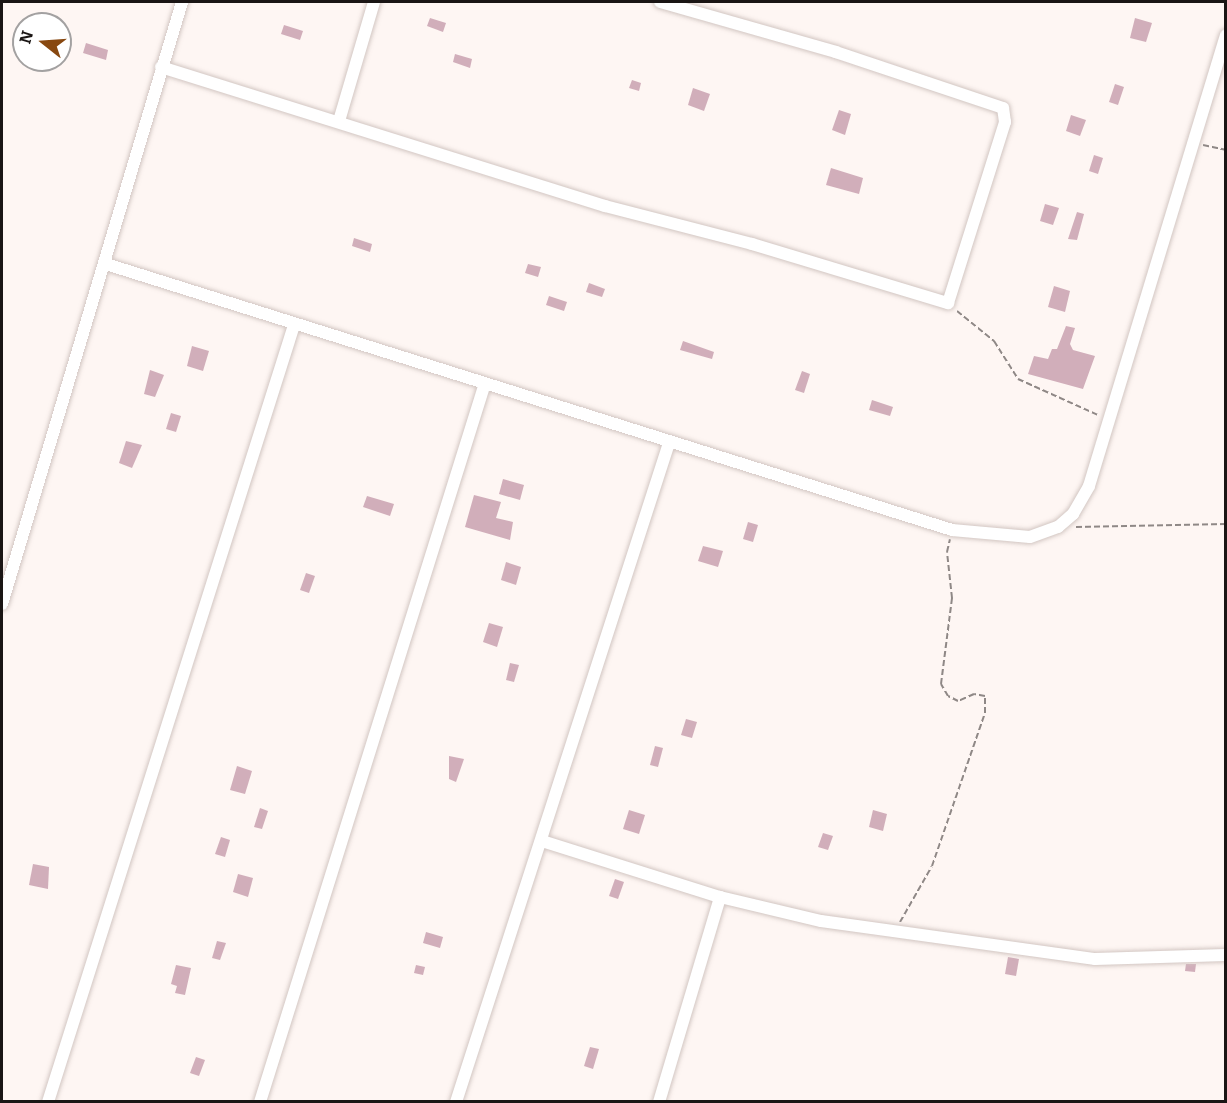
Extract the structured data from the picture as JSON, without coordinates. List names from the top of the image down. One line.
{"north":"left"}
